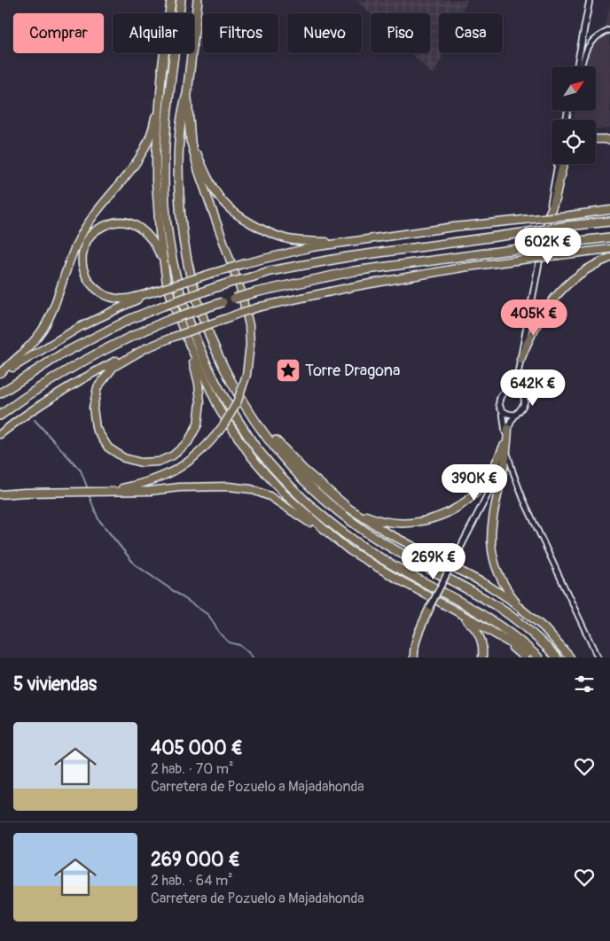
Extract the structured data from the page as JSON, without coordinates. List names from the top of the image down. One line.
{"places":{"place":["Torre Dragona"]},"north":"top right","page":{"chip":["Comprar","Alquilar","Filtros","Nuevo","Piso","Casa"],"price":["602K €","405K €","642K €","390K €","269K €"],"heading":"5 viviendas","list":[{"name":"405 000 €","note":"2 hab. · 70 m² · Carretera de Pozuelo a Majadahonda"},{"name":"269 000 €","note":"2 hab. · 64 m² · Carretera de Pozuelo a Majadahonda"}]}}
